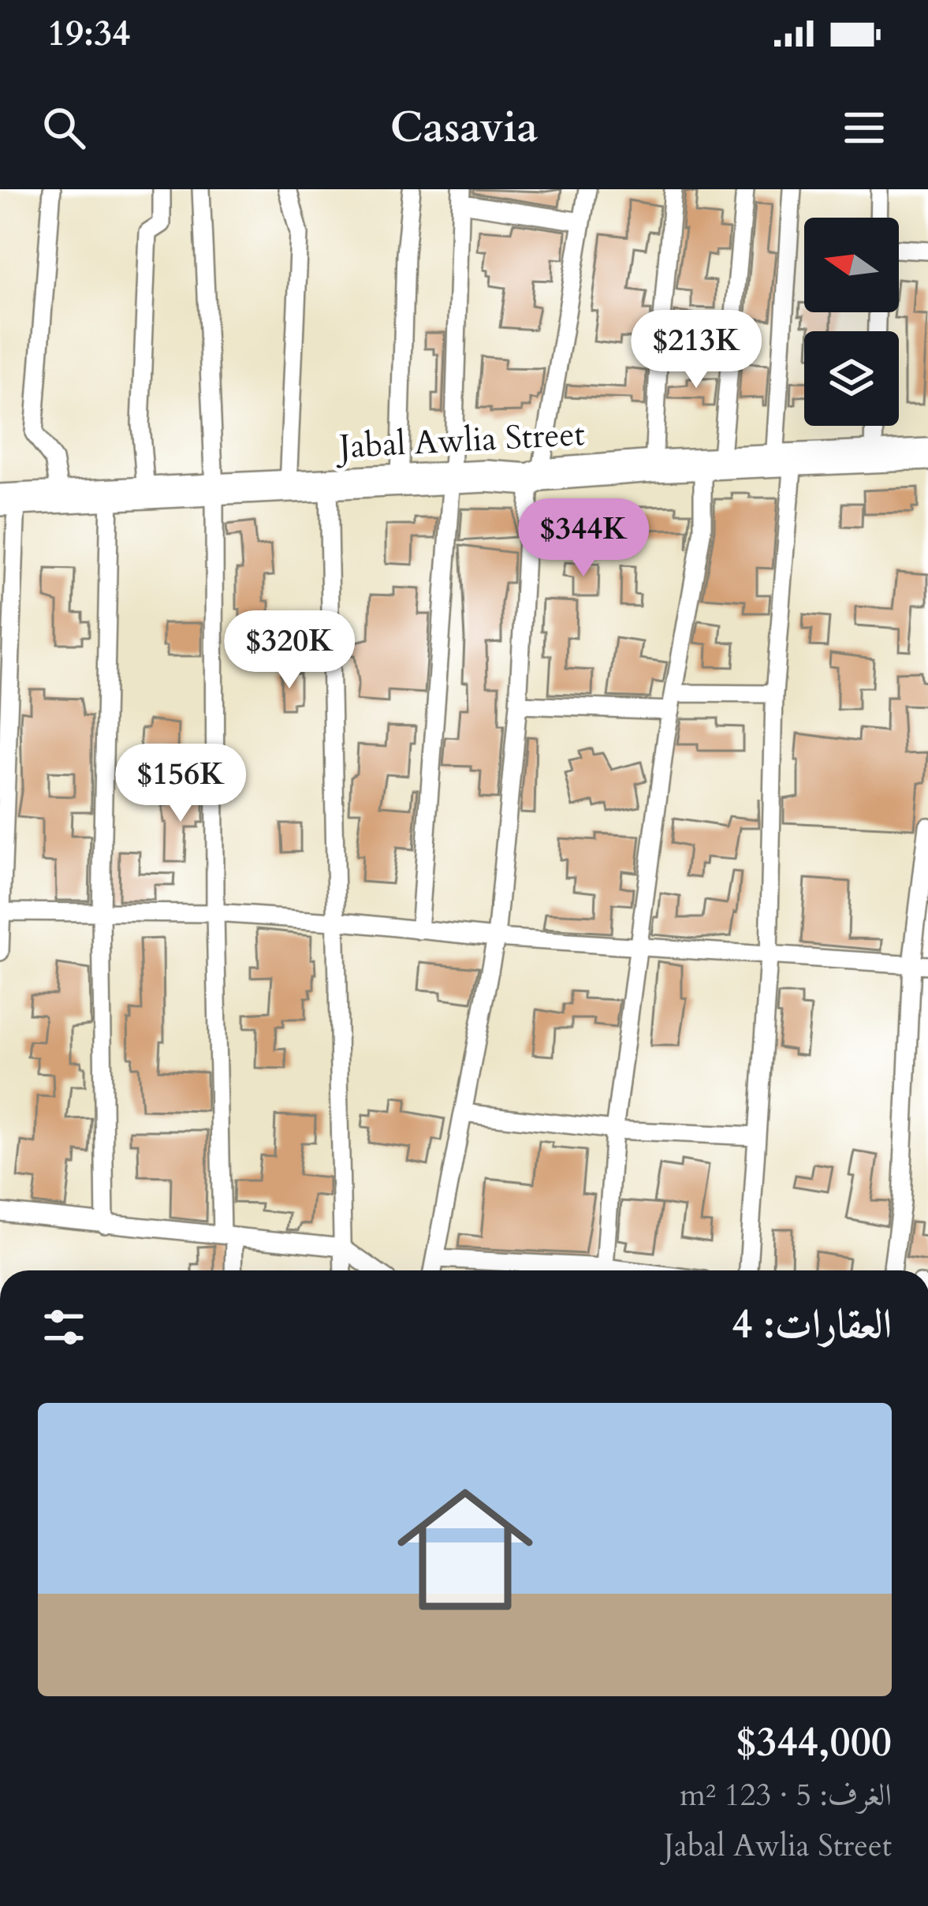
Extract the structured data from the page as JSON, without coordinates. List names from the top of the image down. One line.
{"streets":{"highway":["Jabal Awlia Street"]},"north":"left","page":{"status":"19:34","header":"Casavia","price":["$213K","$344K","$320K","$156K"],"heading":"العقارات: 4","list":[{"name":"$344,000","note":"الغرف: 5 · 123 m² · Jabal Awlia Street"}]}}
